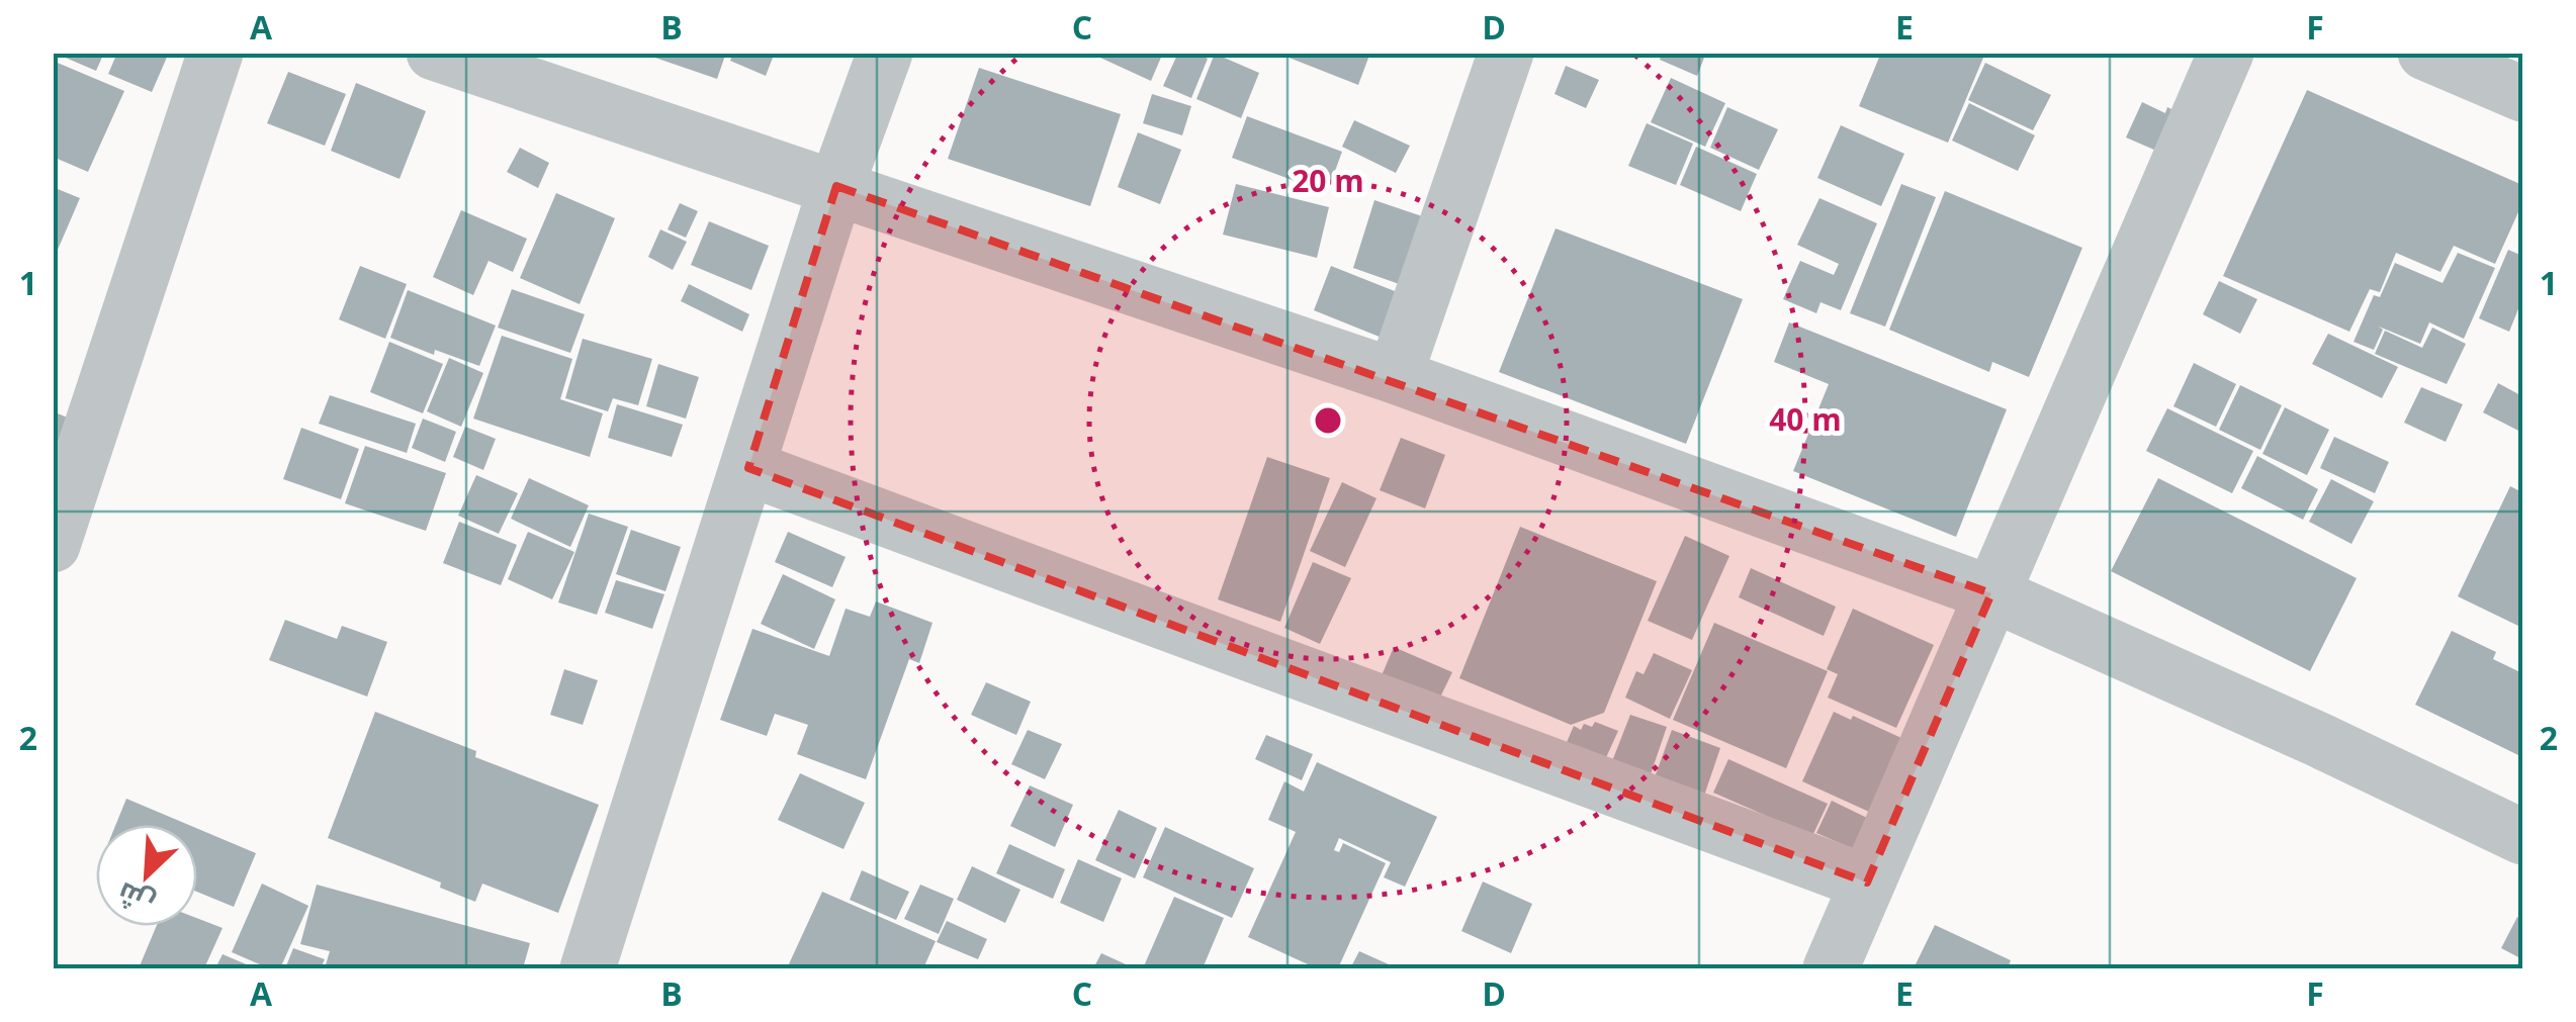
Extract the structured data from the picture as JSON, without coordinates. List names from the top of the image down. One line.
{"north":"bottom left","grid":{"columns":["A","B","C","D","E","F"],"rows":["1","2"]},"rings":["20 m","40 m"]}
